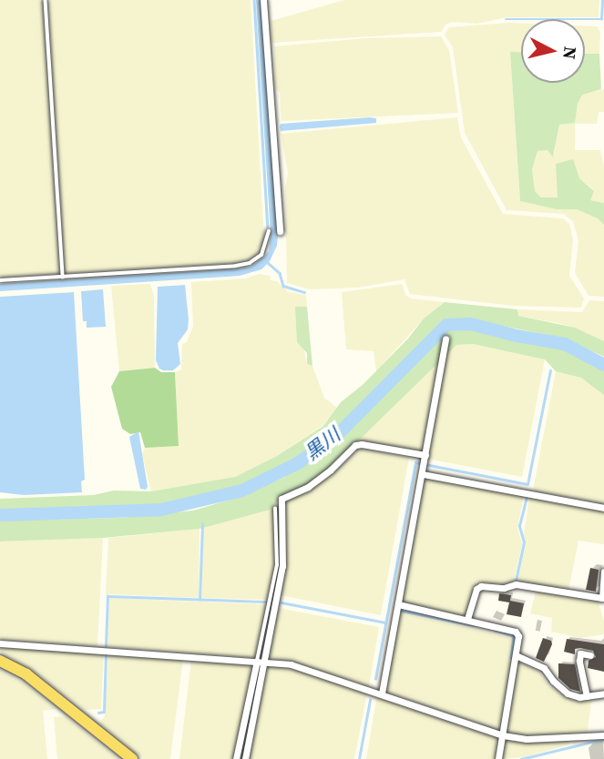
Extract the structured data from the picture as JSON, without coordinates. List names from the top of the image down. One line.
{"water":["黒川"],"north":"right"}
